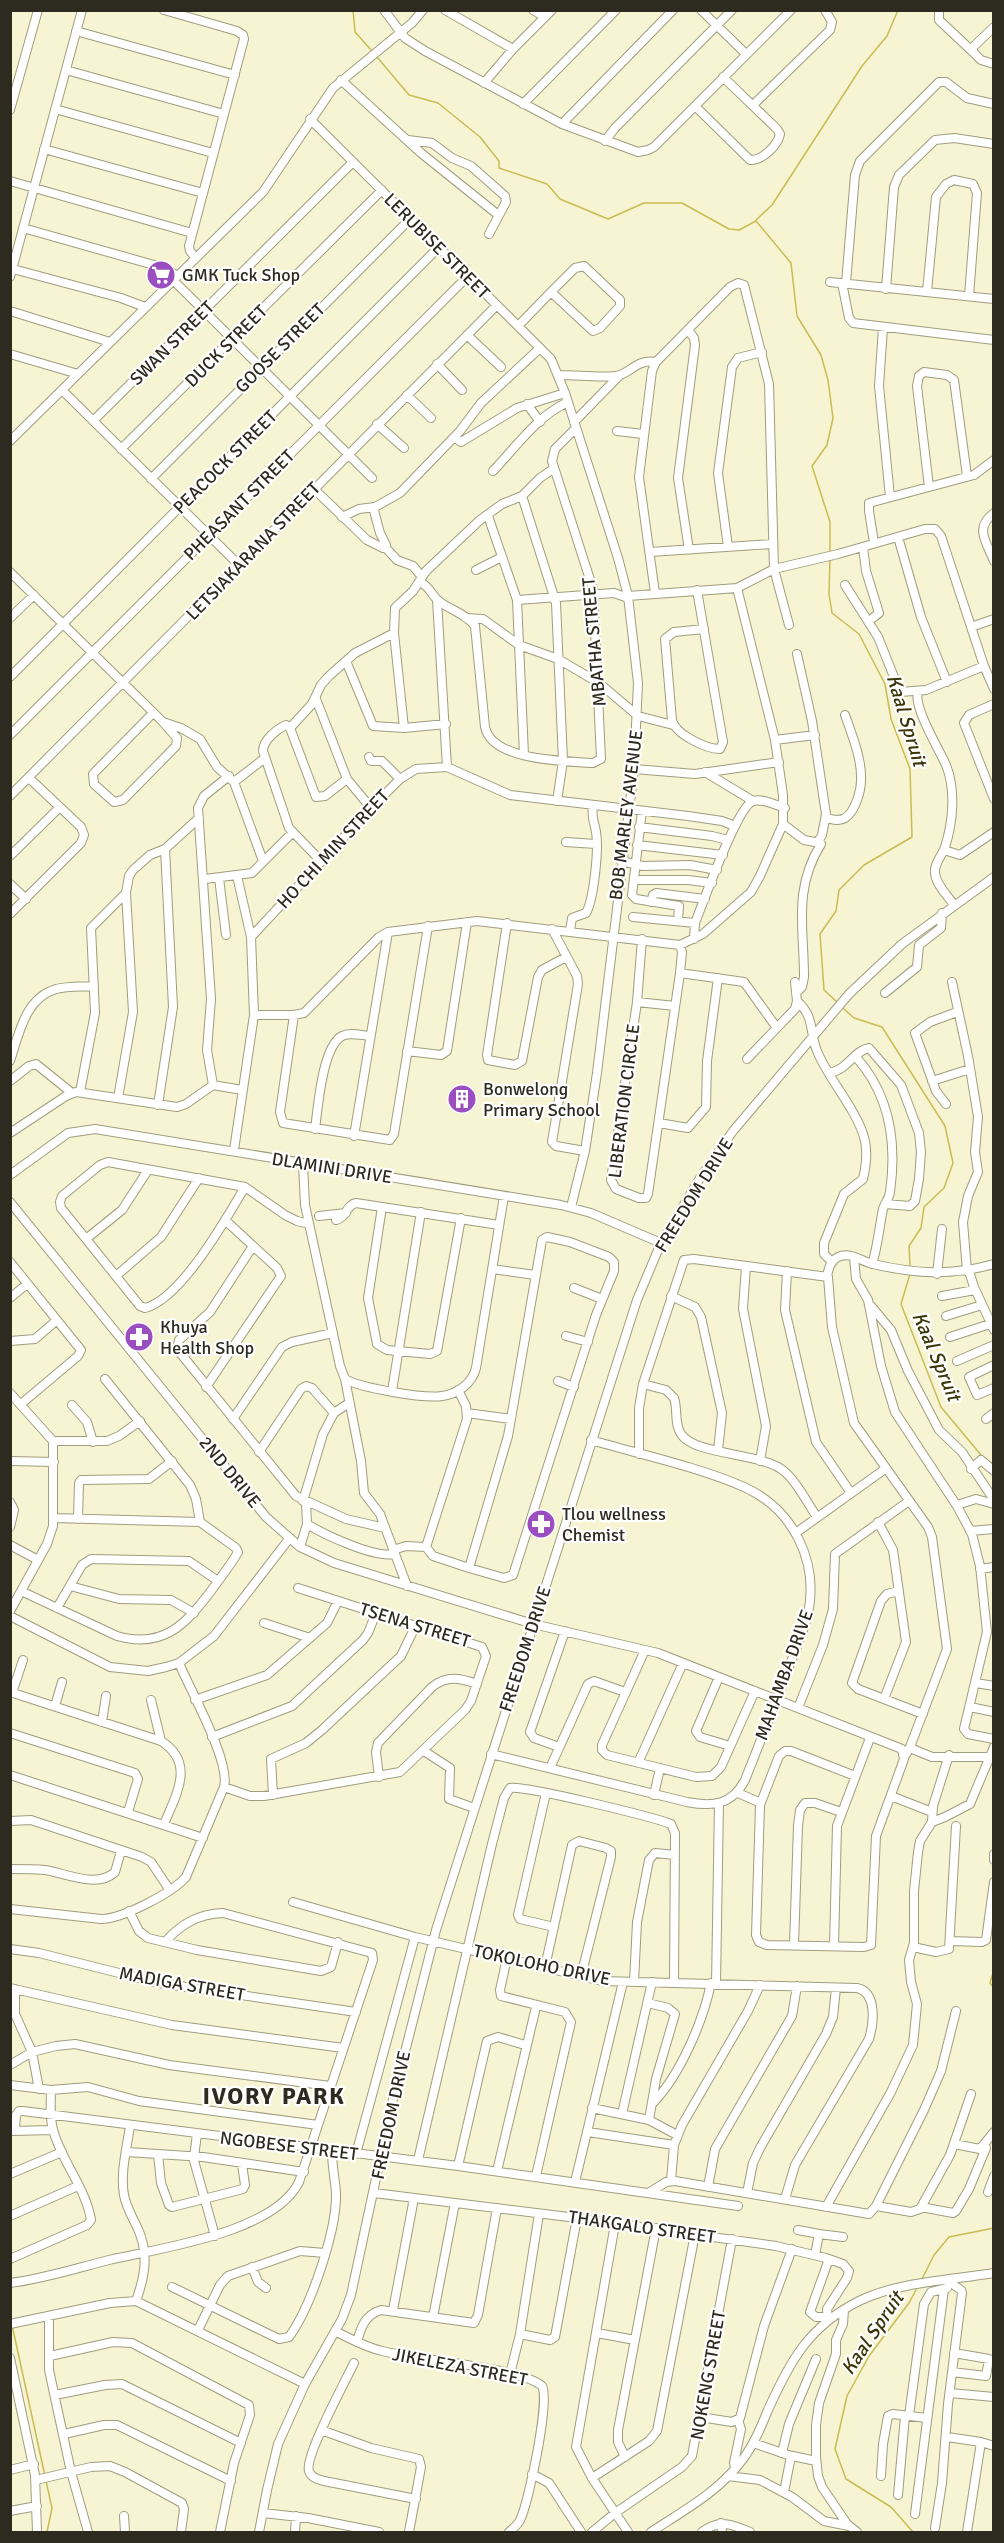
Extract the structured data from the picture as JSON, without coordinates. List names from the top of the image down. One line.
{"streets":{"street":["LERUBISE STREET","SWAN STREET","DUCK STREET","GOOSE STREET","PEACOCK STREET","PHEASANT STREET","LETSIAKARANA STREET","MBATHA STREET","BOB MARLEY AVENUE","HO CHI MIN STREET","LIBERATION CIRCLE","DLAMINI DRIVE","FREEDOM DRIVE","2ND DRIVE","TSENA STREET","MAHAMBA DRIVE","TOKOLOHO DRIVE","MADIGA STREET","NGOBESE STREET","THAKGALO STREET","JIKELEZA STREET","NOKENG STREET"]},"crossings":[["LERUBISE STREET","SWAN STREET"],["LERUBISE STREET","DUCK STREET"],["LERUBISE STREET","GOOSE STREET"],["LERUBISE STREET","PEACOCK STREET"],["LERUBISE STREET","PHEASANT STREET"],["LERUBISE STREET","LETSIAKARANA STREET"],["LERUBISE STREET","BOB MARLEY AVENUE"],["BOB MARLEY AVENUE","HO CHI MIN STREET"],["BOB MARLEY AVENUE","DLAMINI DRIVE"],["DLAMINI DRIVE","FREEDOM DRIVE"],["FREEDOM DRIVE","2ND DRIVE"],["FREEDOM DRIVE","MAHAMBA DRIVE"],["FREEDOM DRIVE","TOKOLOHO DRIVE"],["FREEDOM DRIVE","NGOBESE STREET"],["FREEDOM DRIVE","THAKGALO STREET"],["FREEDOM DRIVE","JIKELEZA STREET"],["2ND DRIVE","MAHAMBA DRIVE"],["THAKGALO STREET","NOKENG STREET"]],"districts":["IVORY PARK"],"water":["Kaal Spruit"],"places":{"supermarket":["GMK Tuck Shop"],"building":["Bonwelong Primary School"],"pharmacy":["Khuya Health Shop","Tlou wellness Chemist"]}}
